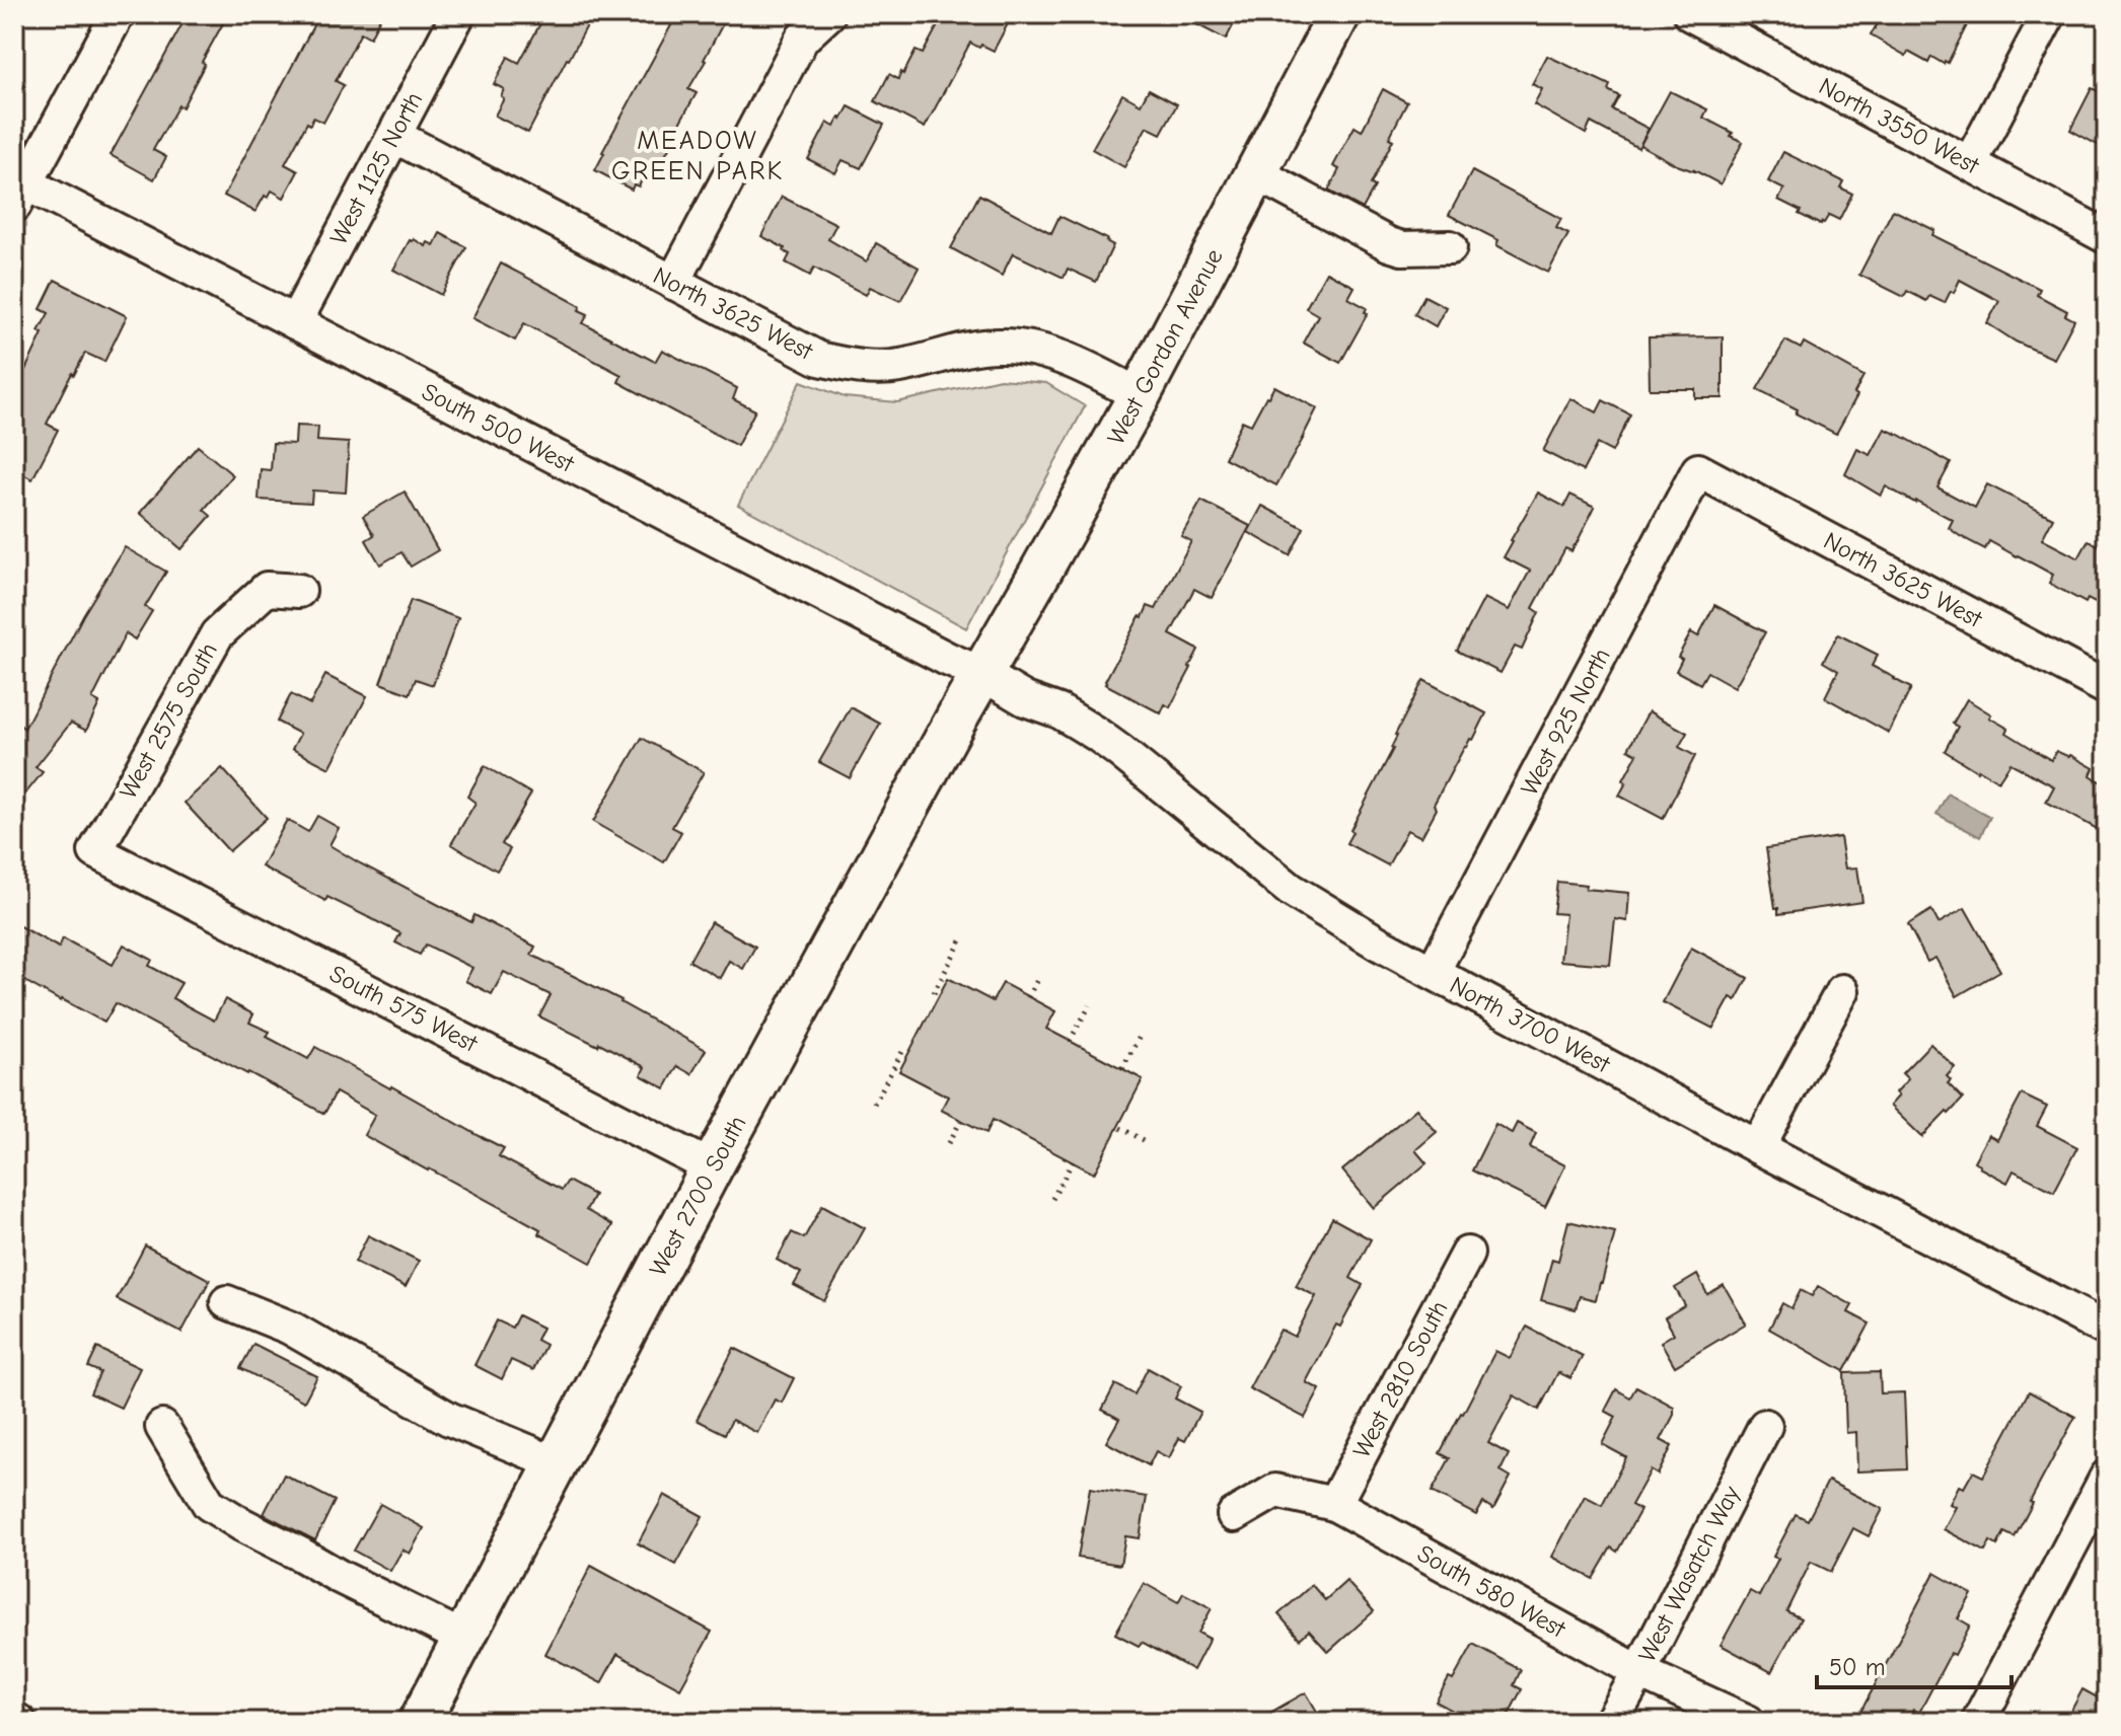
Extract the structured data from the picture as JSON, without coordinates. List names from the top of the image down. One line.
{"streets":{"main road":["West Gordon Avenue","West 2700 South"],"street":["North 3550 West","West 1125 North","North 3625 West","South 500 West","West 2575 South","West 925 North","South 575 West","North 3700 West","West 2810 South","West Wasatch Way","South 580 West"]},"crossings":[["West 1125 North","North 3625 West"],["West 1125 North","South 500 West"],["North 3625 West","West Gordon Avenue"],["North 3625 West","West 925 North"],["West Gordon Avenue","South 500 West"],["West Gordon Avenue","North 3700 West"],["West Gordon Avenue","West 2700 South"],["South 500 West","North 3700 West"],["South 500 West","West 2700 South"],["West 2575 South","South 575 West"],["West 925 North","North 3700 West"],["South 575 West","West 2700 South"],["North 3700 West","West 2700 South"],["West 2810 South","South 580 West"],["West Wasatch Way","South 580 West"]],"districts":["MEADOW GREEN PARK"],"scale_bar":"50 m"}
